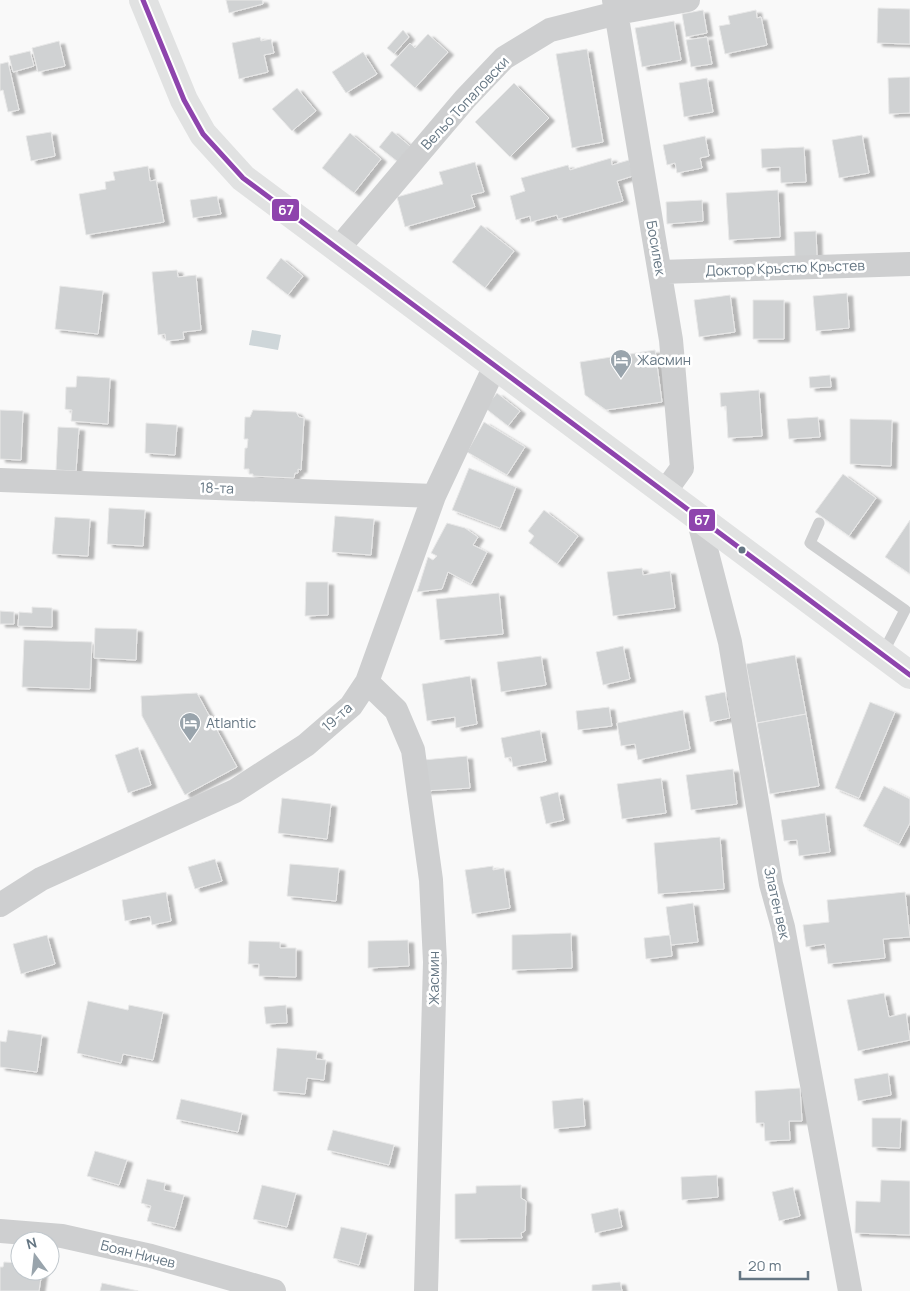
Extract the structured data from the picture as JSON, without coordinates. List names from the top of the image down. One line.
{"streets":{"street":["Вельо Топаловски","Босилек","Доктор Кръстю Кръстев","18-та","19-та","Златен век","Жасмин","Боян Ничев"]},"crossings":[["Вельо Топаловски","Босилек"],["Босилек","Доктор Кръстю Кръстев"],["18-та","19-та"],["19-та","Жасмин"]],"places":{"hotel":["Жасмин","Atlantic"]},"lines":["transit line 67"],"scale_bar":"20 m","north":"top"}
